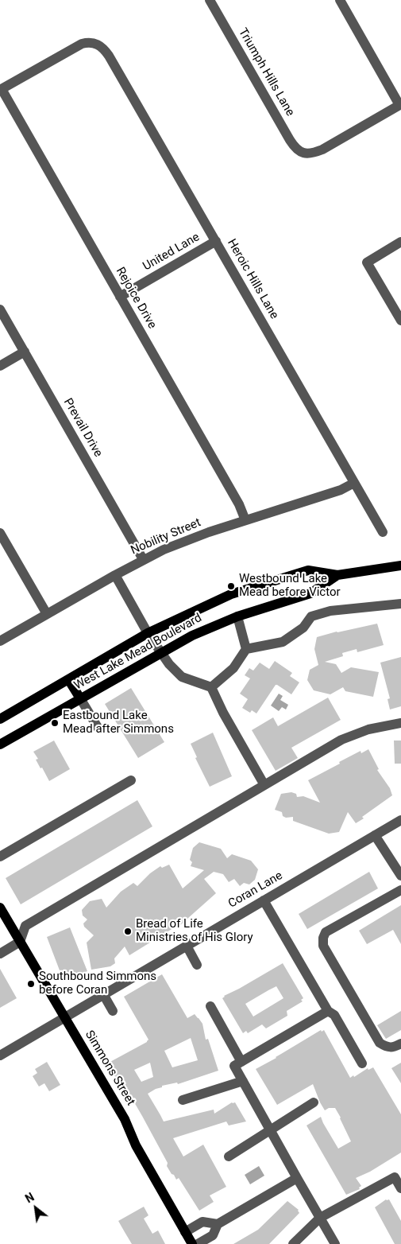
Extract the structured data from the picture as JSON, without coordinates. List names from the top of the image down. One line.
{"streets":{"main road":["West Lake Mead Boulevard","Simmons Street"],"street":["Triumph Hills Lane","United Lane","Heroic Hills Lane","Rejoice Drive","Prevail Drive","Nobility Street","Coran Lane"]},"crossings":[["United Lane","Heroic Hills Lane"],["United Lane","Rejoice Drive"],["Heroic Hills Lane","Rejoice Drive"],["Heroic Hills Lane","Nobility Street"],["Rejoice Drive","Nobility Street"],["Prevail Drive","Nobility Street"],["Coran Lane","Simmons Street"]],"places":["Westbound Lake Mead before Victor","Eastbound Lake Mead after Simmons","Bread of Life Ministries of His Glory","Southbound Simmons before Coran"],"north":"top left"}
